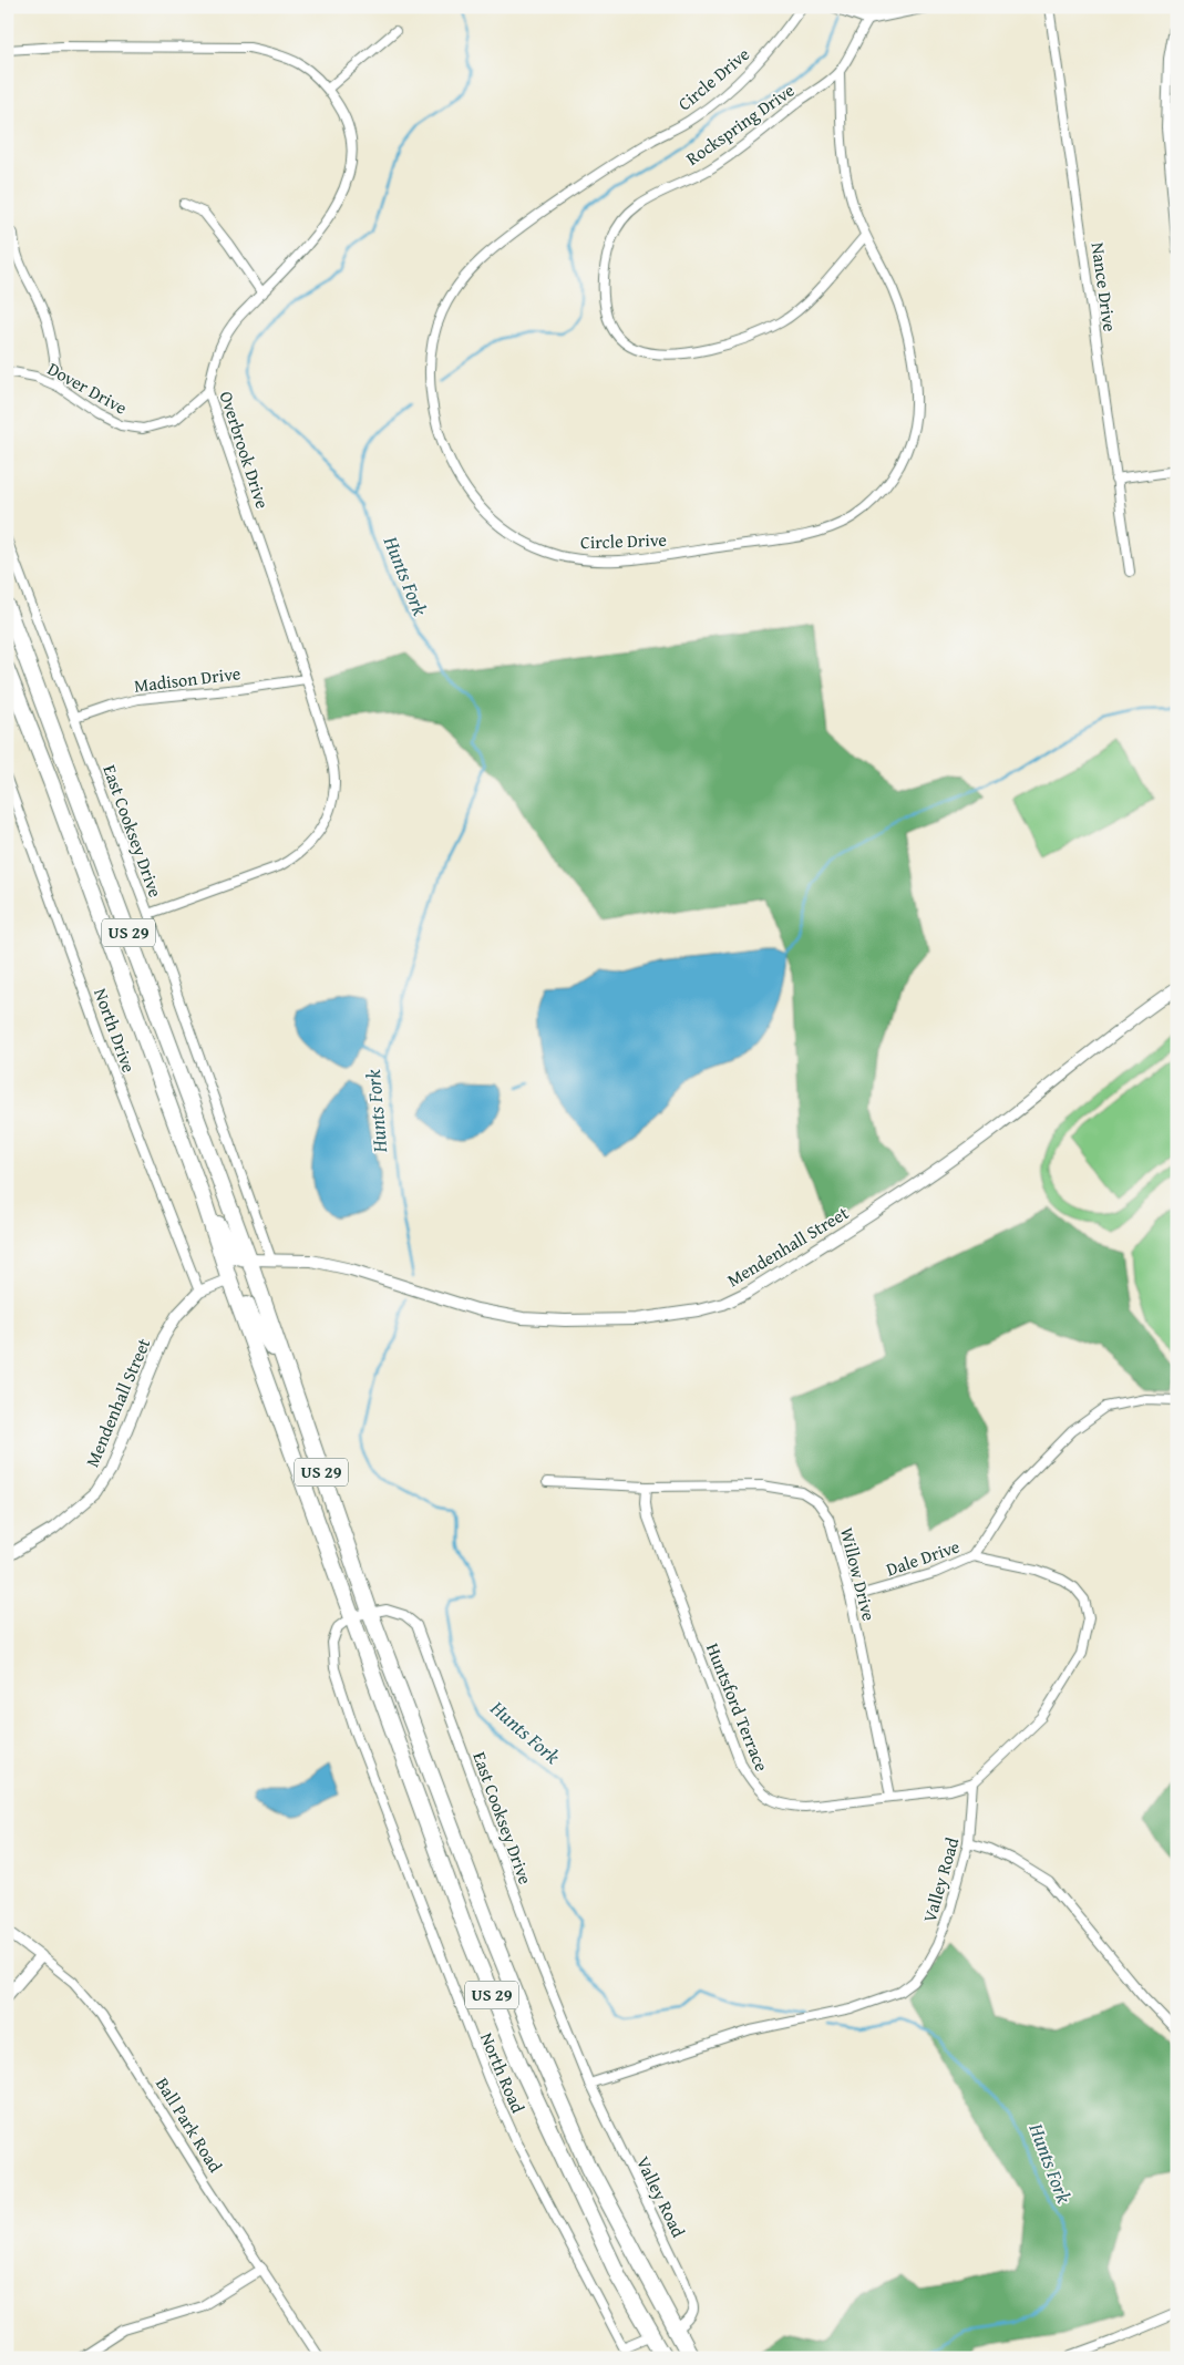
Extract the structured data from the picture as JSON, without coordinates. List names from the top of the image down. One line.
{"streets":{"highway":["US 29"],"street":["Circle Drive","Rockspring Drive","Nance Drive","Dover Drive","Overbrook Drive","Madison Drive","East Cooksey Drive","North Drive","Mendenhall Street","Dale Drive","Willow Drive","Huntsford Terrace","Valley Road","North Road","Ball Park Road"]},"crossings":[["Circle Drive","Rockspring Drive"],["Dover Drive","Overbrook Drive"],["Overbrook Drive","Madison Drive"],["Overbrook Drive","East Cooksey Drive"],["Madison Drive","East Cooksey Drive"],["East Cooksey Drive","US 29"],["East Cooksey Drive","Mendenhall Street"],["East Cooksey Drive","Valley Road"],["East Cooksey Drive","North Road"],["US 29","Mendenhall Street"],["US 29","Valley Road"],["US 29","North Road"],["North Drive","Mendenhall Street"],["Dale Drive","Willow Drive"],["Willow Drive","Huntsford Terrace"],["Huntsford Terrace","Valley Road"]],"water":["Hunts Fork"]}
